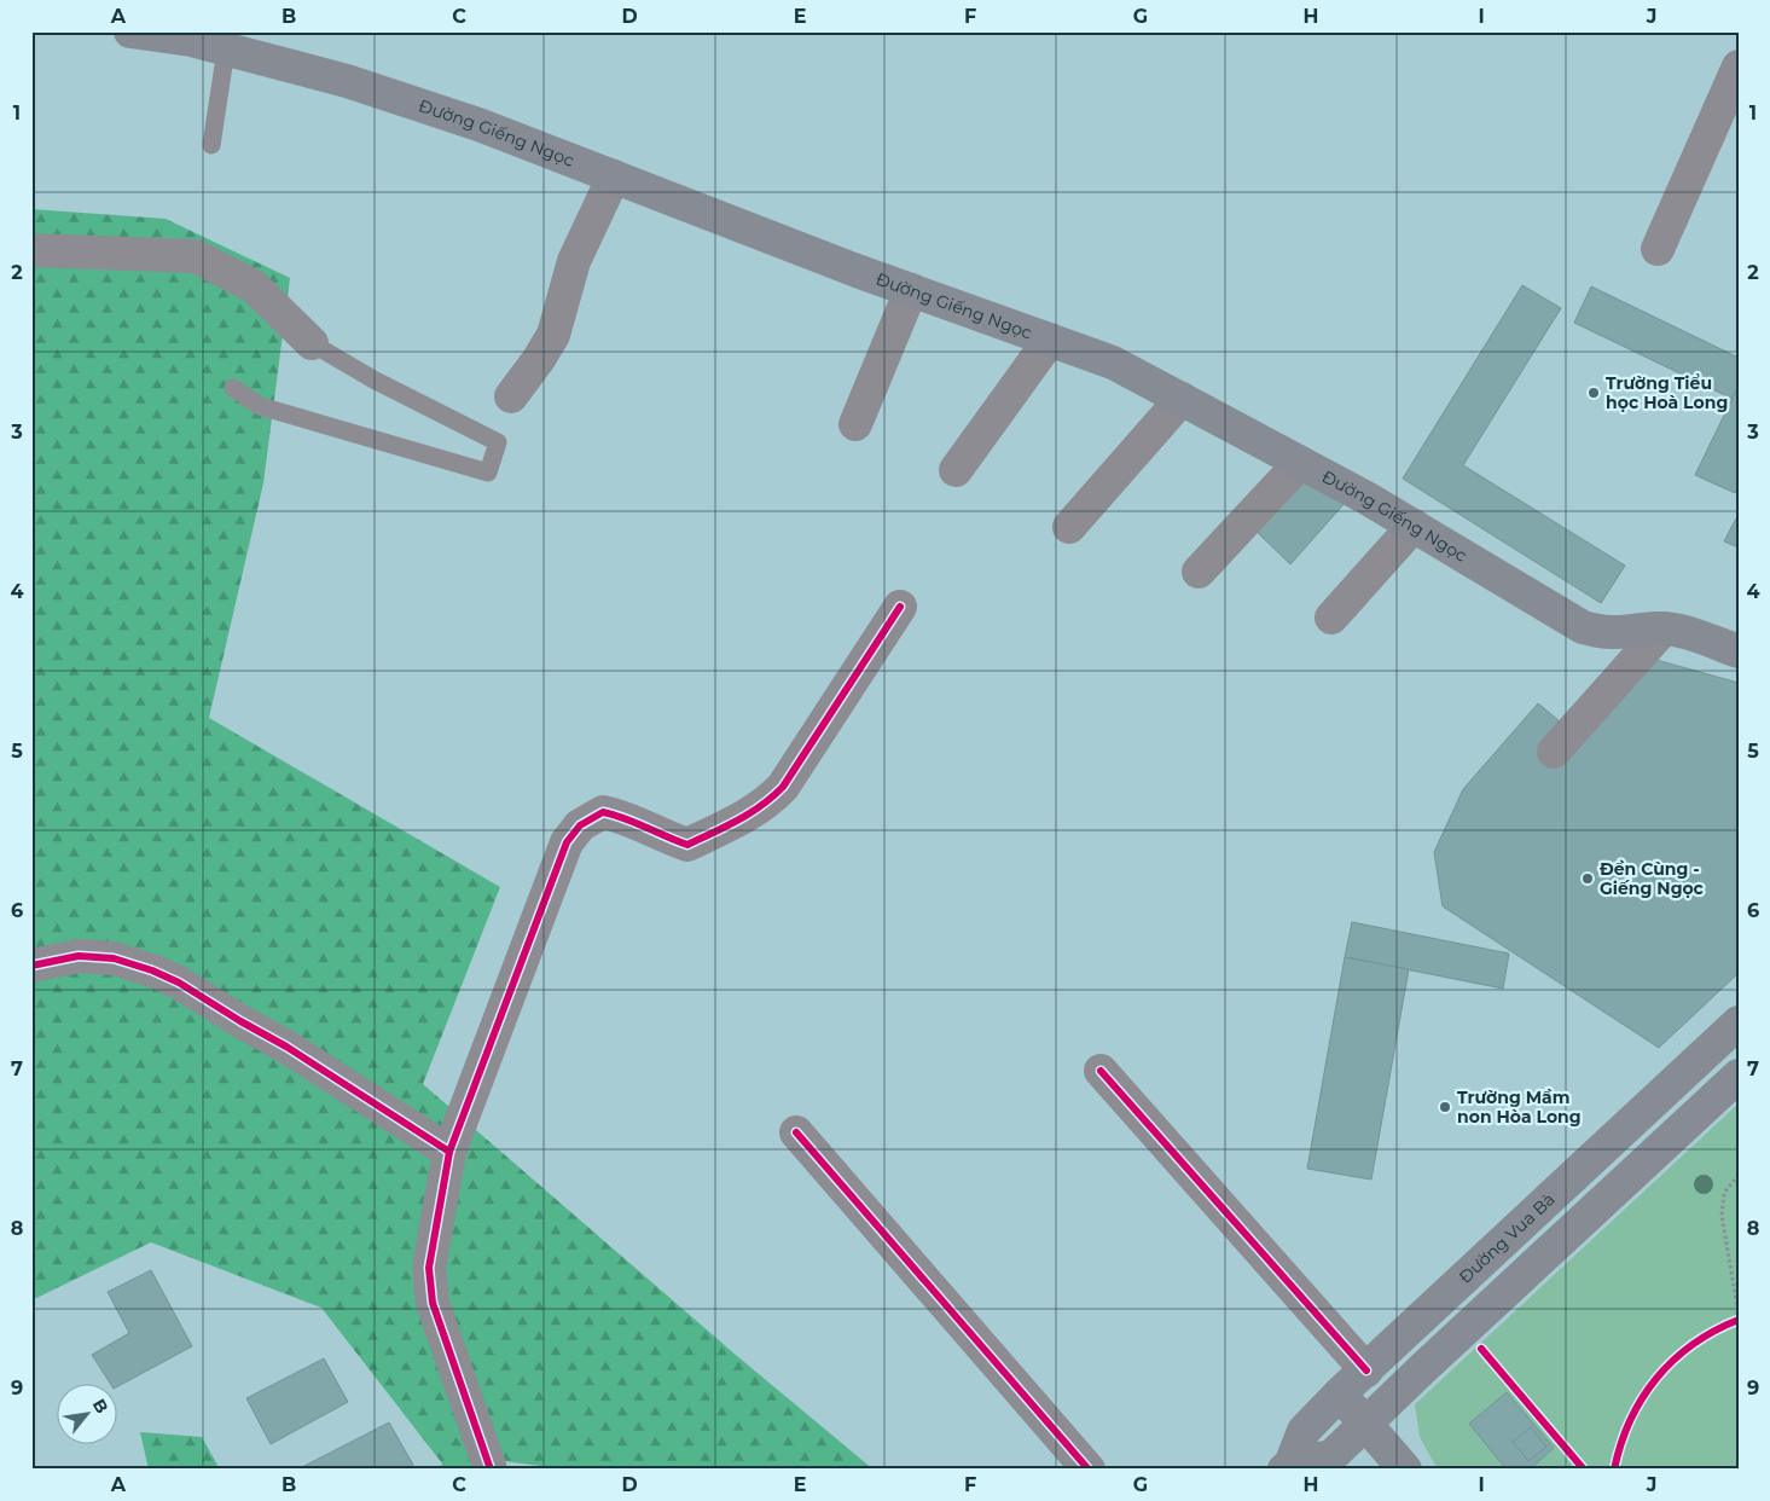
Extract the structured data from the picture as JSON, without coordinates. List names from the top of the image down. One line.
{"streets":{"main road":["Đường Giếng Ngọc","Đường Vua Bà"]},"places":["Trường Tiểu học Hoà Long","Đền Cùng - Giếng Ngọc","Trường Mầm non Hòa Long"],"north":"top right","grid":{"columns":["A","B","C","D","E","F","G","H","I","J"],"rows":["1","2","3","4","5","6","7","8","9"]}}
